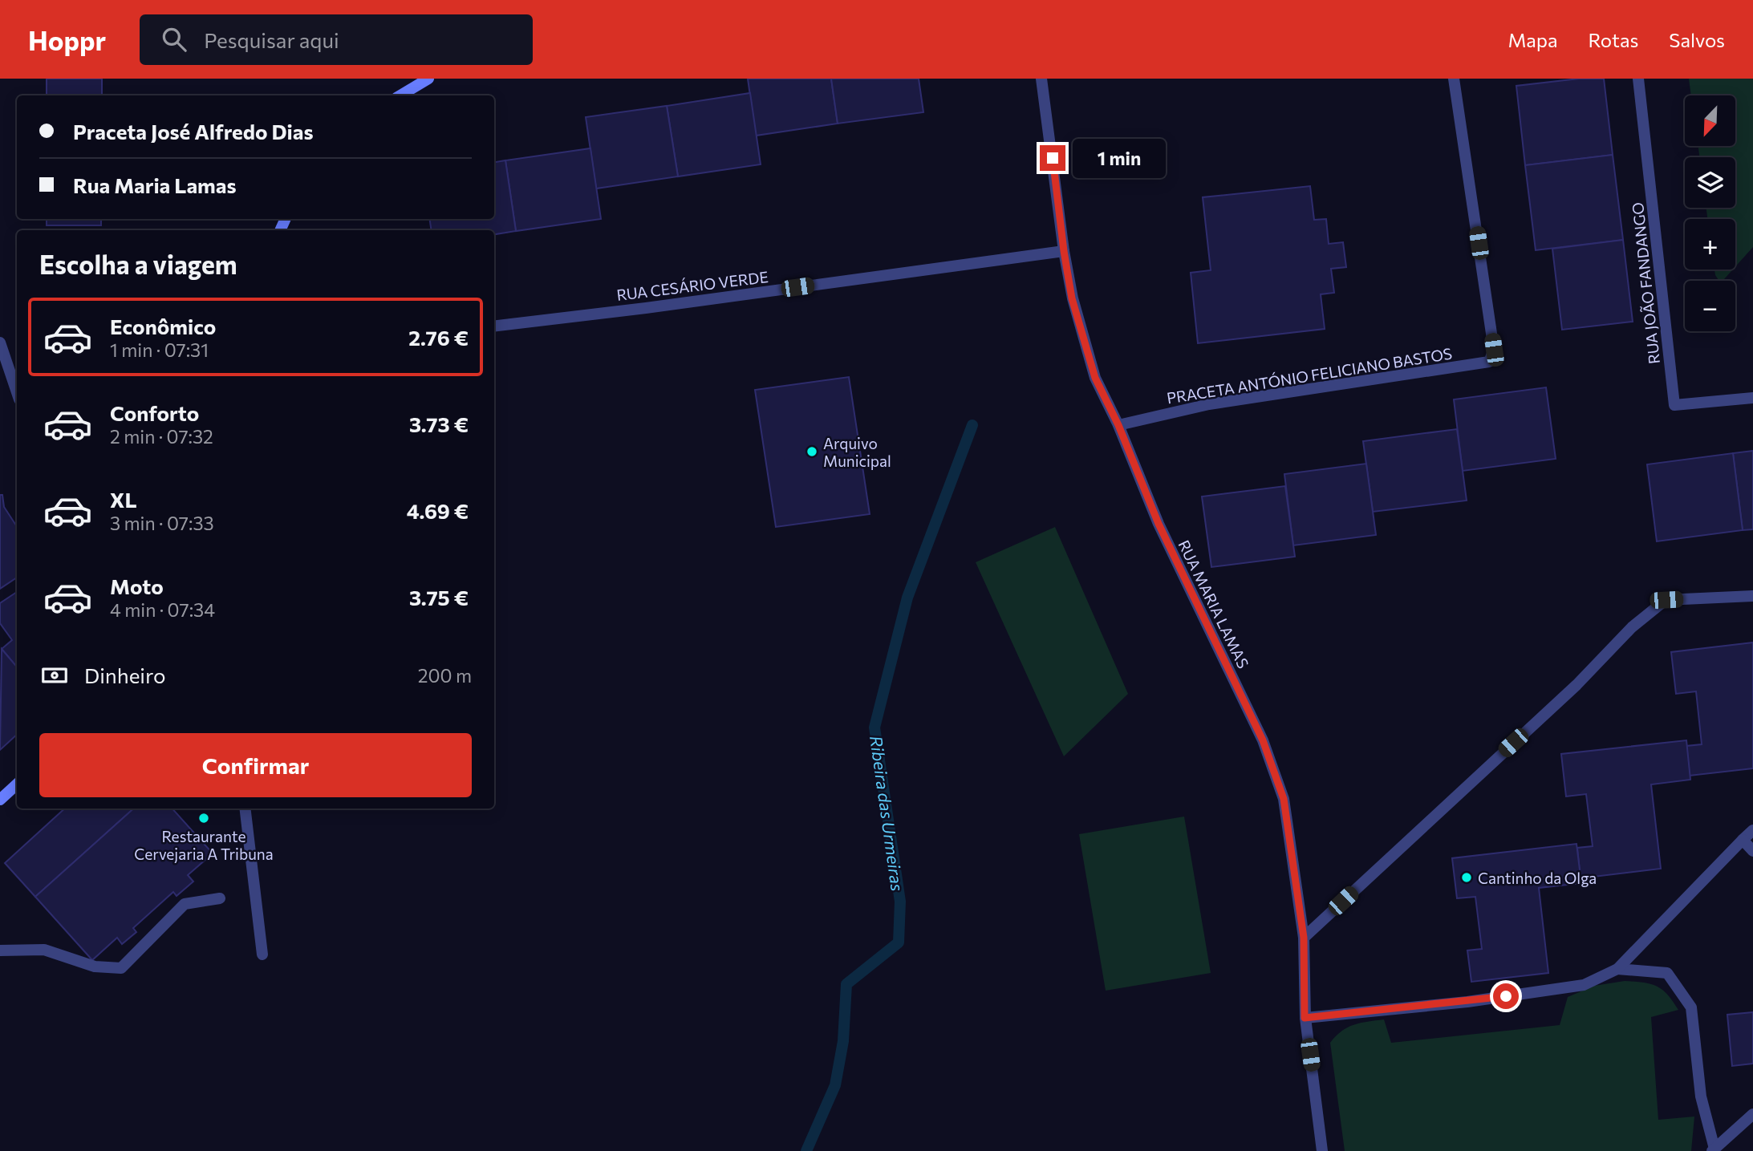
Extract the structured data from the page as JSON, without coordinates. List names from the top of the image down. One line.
{"streets":{"street":["RUA JOÃO FANDANGO","RUA CESÁRIO VERDE","PRACETA ANTÓNIO FELICIANO BASTOS","RUA MARIA LAMAS"]},"crossings":[["RUA CESÁRIO VERDE","RUA MARIA LAMAS"],["PRACETA ANTÓNIO FELICIANO BASTOS","RUA MARIA LAMAS"]],"water":["Ribeira das Urmeiras"],"places":["Arquivo Municipal","Restaurante Cervejaria A Tribuna","Cantinho da Olga"],"north":"bottom left","page":{"header":"Hoppr","search":"Pesquisar aqui","nav":["Mapa","Rotas","Salvos"],"map_buttons":["+","−"],"banner":["Praceta José Alfredo Dias","Rua Maria Lamas"],"bubble":"1 min","heading":"Escolha a viagem","list":[{"name":"Econômico","note":"1 min · 07:31","value":"2.76 €"},{"name":"Conforto","note":"2 min · 07:32","value":"3.73 €"},{"name":"XL","note":"3 min · 07:33","value":"4.69 €"},{"name":"Moto","note":"4 min · 07:34","value":"3.75 €"}],"pay":["Dinheiro","200 m"],"buttons":"Confirmar"}}
